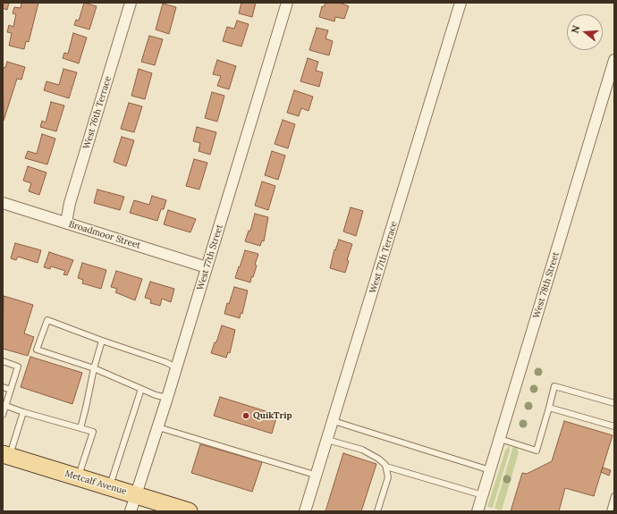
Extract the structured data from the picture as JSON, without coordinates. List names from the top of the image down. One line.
{"streets":{"main road":["Metcalf Avenue"],"street":["West 76th Terrace","Broadmoor Street","West 77th Street","West 77th Terrace","West 78th Street"]},"crossings":[["West 76th Terrace","Broadmoor Street"],["Broadmoor Street","West 77th Street"],["West 77th Street","Metcalf Avenue"]],"places":["QuikTrip"],"north":"left"}
